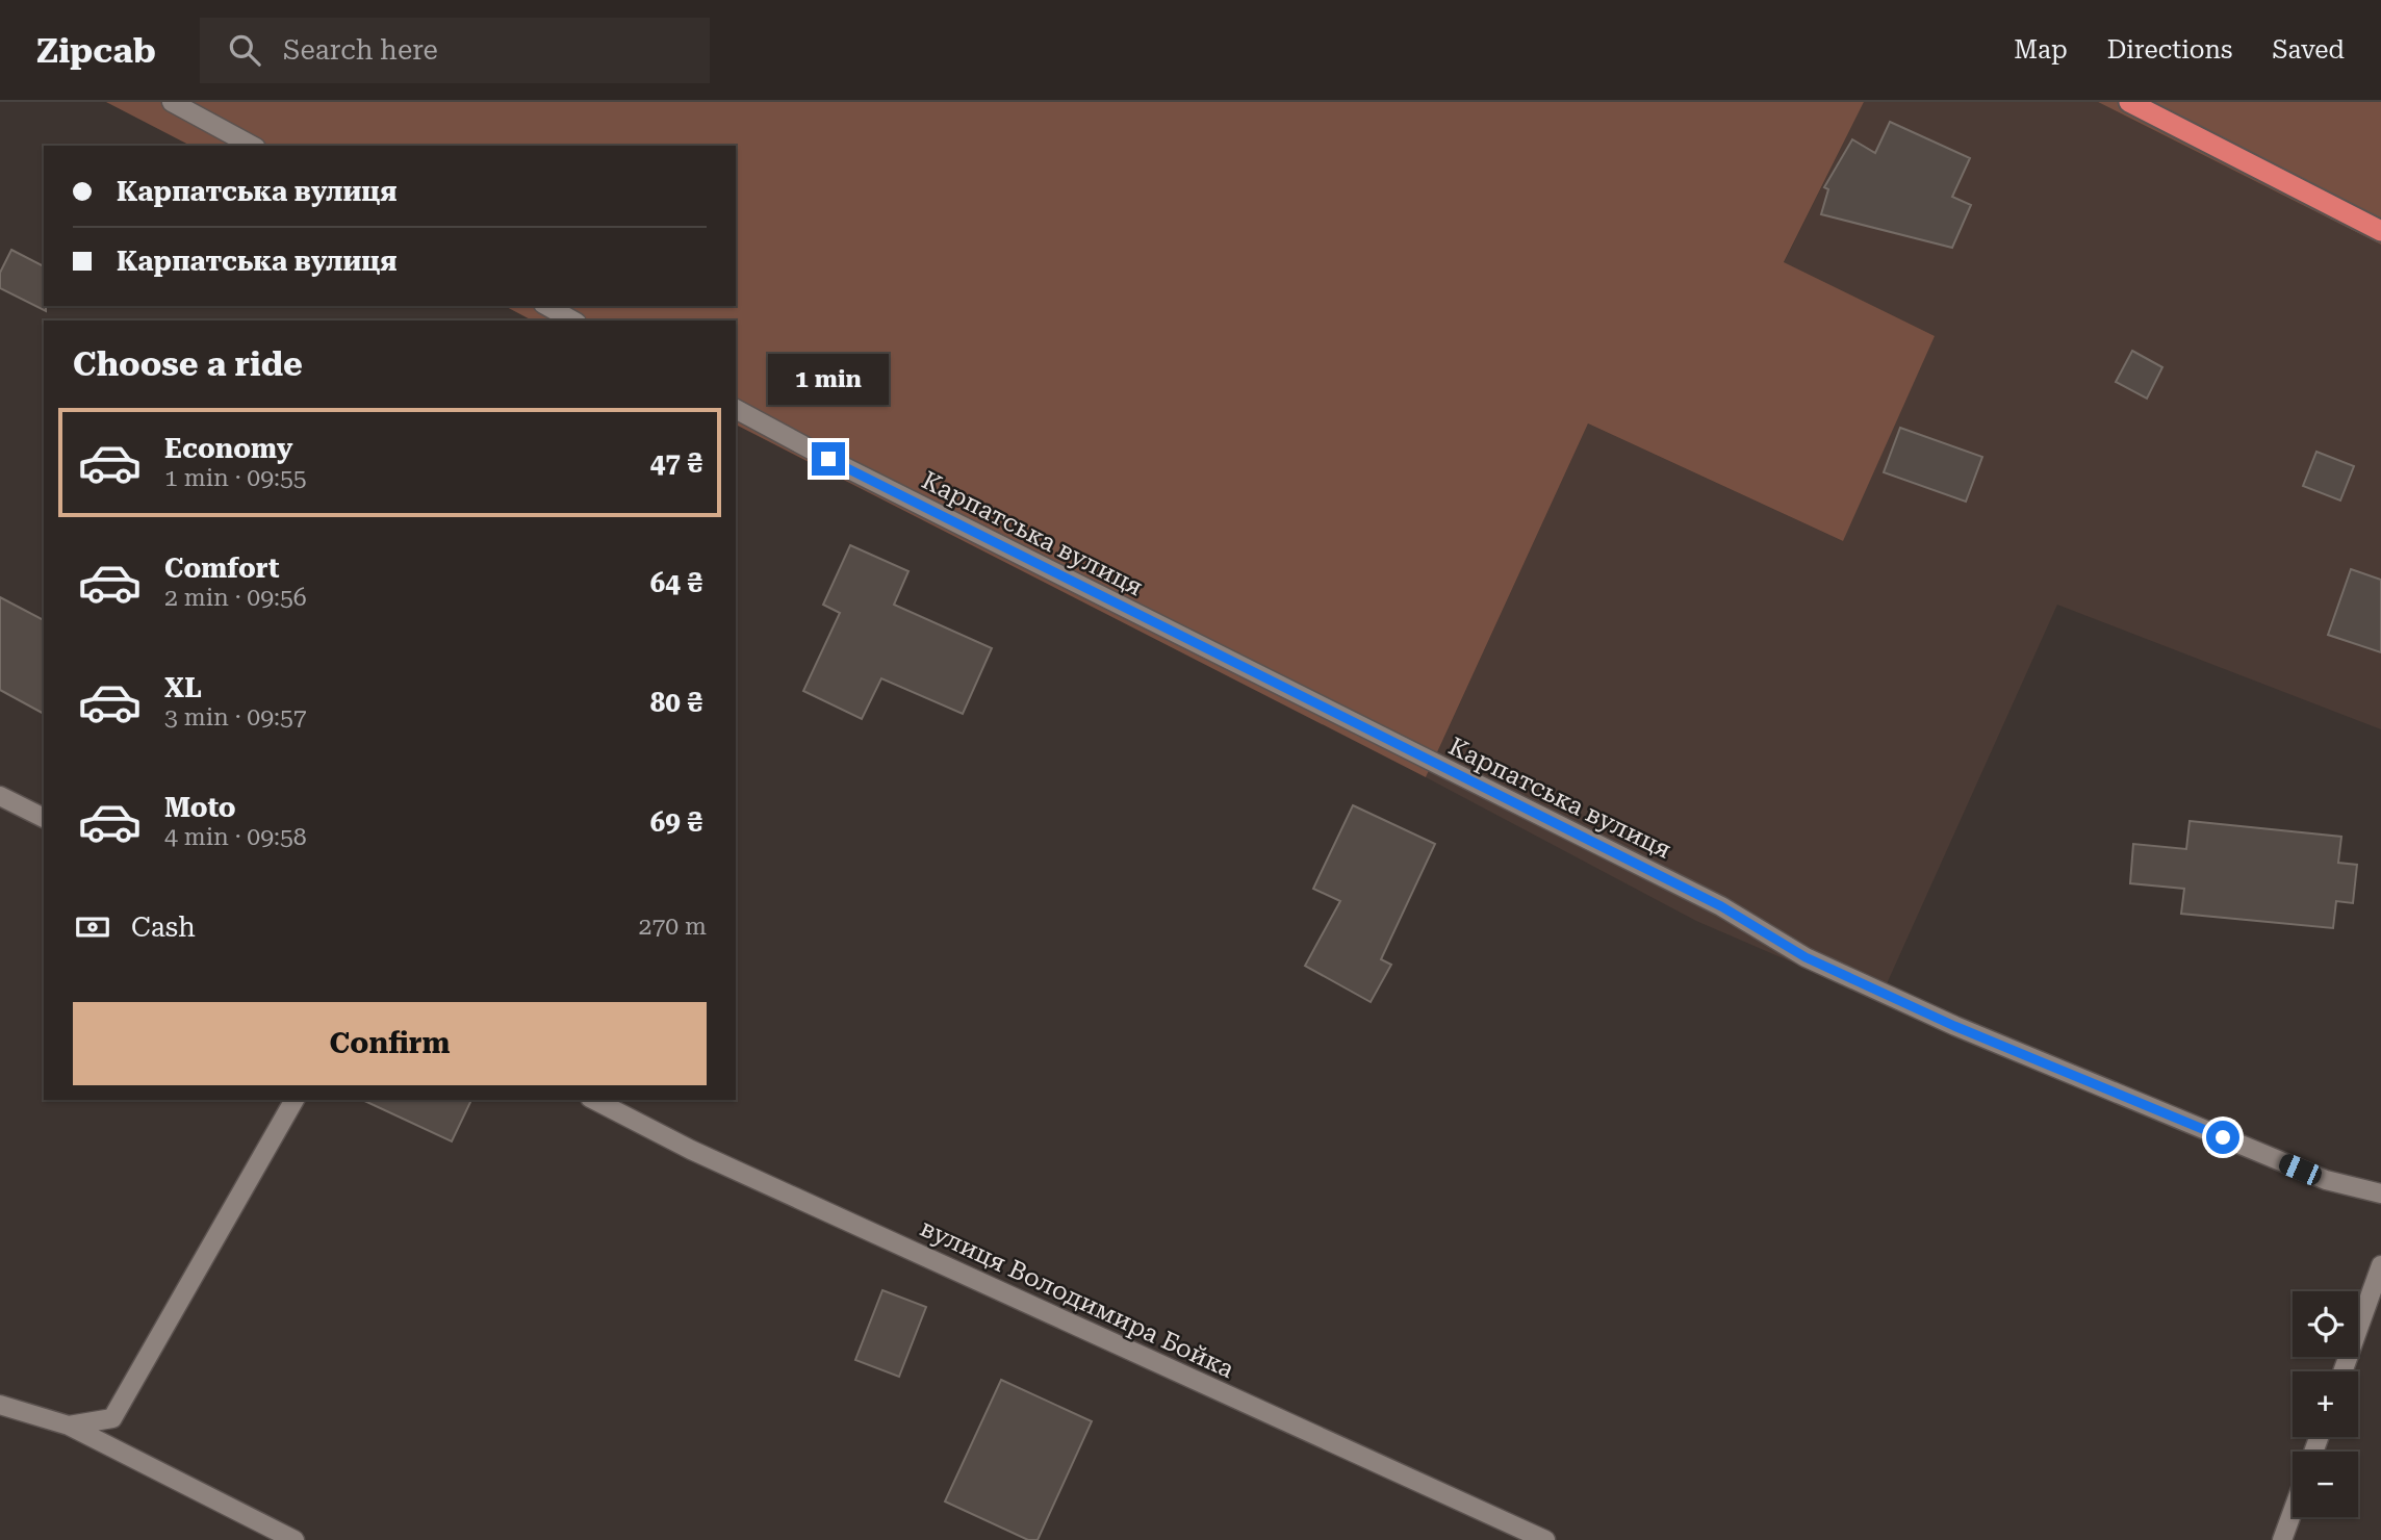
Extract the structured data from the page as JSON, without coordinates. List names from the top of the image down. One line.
{"streets":{"street":["Карпатська вулиця","вулиця Володимира Бойка"]},"page":{"header":"Zipcab","search":"Search here","nav":["Map","Directions","Saved"],"banner":["Карпатська вулиця","Карпатська вулиця"],"heading":"Choose a ride","bubble":"1 min","list":[{"name":"Economy","note":"1 min · 09:55","value":"47 ₴"},{"name":"Comfort","note":"2 min · 09:56","value":"64 ₴"},{"name":"XL","note":"3 min · 09:57","value":"80 ₴"},{"name":"Moto","note":"4 min · 09:58","value":"69 ₴"}],"pay":["Cash","270 m"],"buttons":"Confirm","map_buttons":["+","−"]}}
